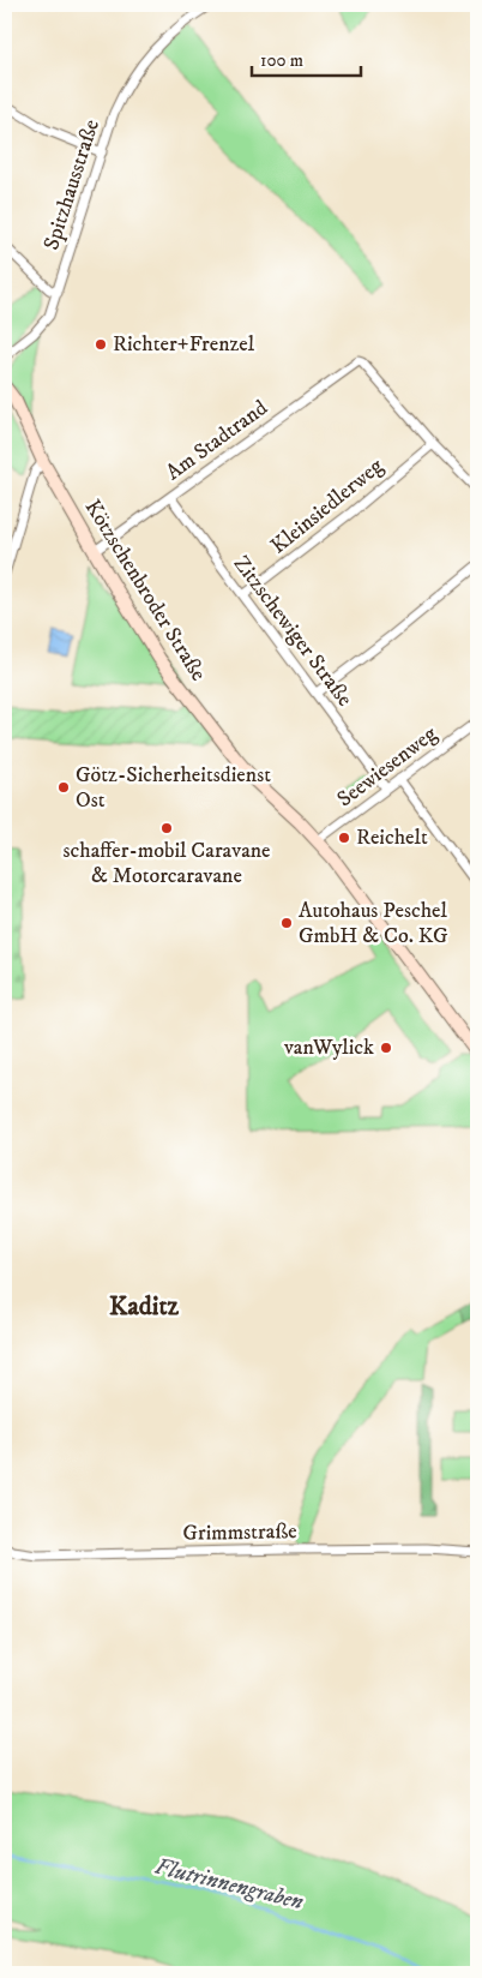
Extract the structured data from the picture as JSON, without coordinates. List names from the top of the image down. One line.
{"streets":{"street":["Spitzhausstraße","Am Stadtrand","Kleinsiedlerweg","Kötzschenbroder Straße","Zitzschewiger Straße","Seewiesenweg","Grimmstraße"]},"crossings":[["Am Stadtrand","Kleinsiedlerweg"],["Am Stadtrand","Kötzschenbroder Straße"],["Am Stadtrand","Zitzschewiger Straße"],["Kleinsiedlerweg","Zitzschewiger Straße"],["Kötzschenbroder Straße","Seewiesenweg"],["Zitzschewiger Straße","Seewiesenweg"]],"districts":["Kaditz"],"water":["Flutrinnengraben"],"places":["Richter+Frenzel","Götz-Sicherheitsdienst Ost","schaffer-mobil Caravane & Motorcaravane","Reichelt","Autohaus Peschel GmbH & Co. KG","vanWylick"],"scale_bar":"100 m"}
